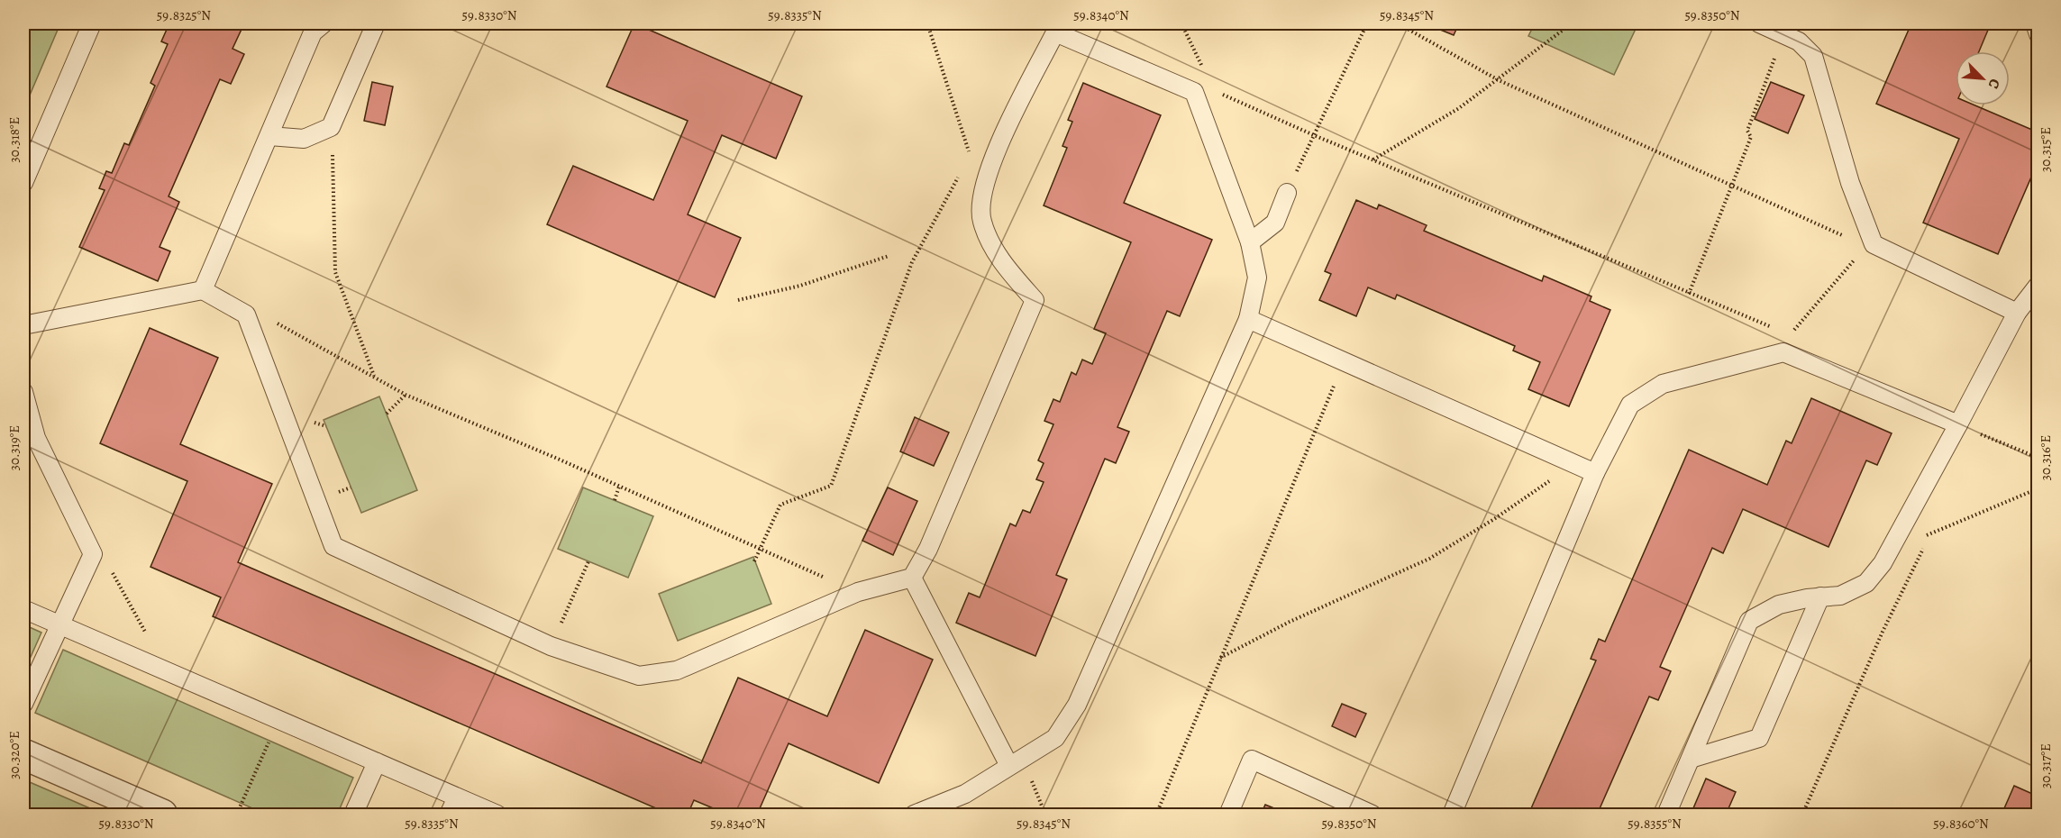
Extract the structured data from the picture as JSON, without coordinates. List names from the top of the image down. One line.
{"north":"bottom right","coordinates":["59.8325°N","59.8330°N","59.8335°N","59.8340°N","59.8345°N","59.8350°N","30.318°E","30.315°E","30.319°E","30.316°E","30.320°E","30.317°E","59.8355°N","59.8360°N"]}
